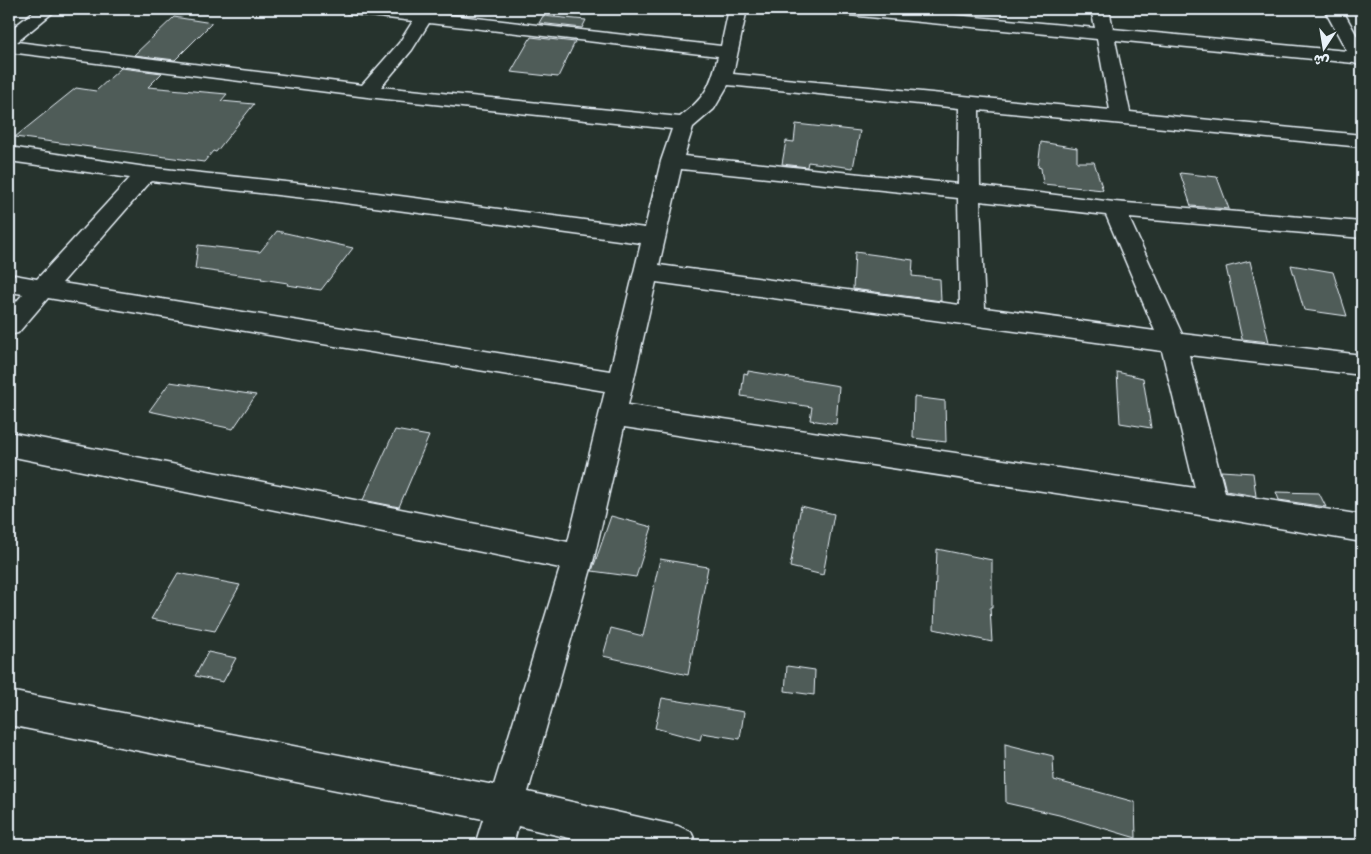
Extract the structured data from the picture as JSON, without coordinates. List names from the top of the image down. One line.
{"north":"bottom"}
